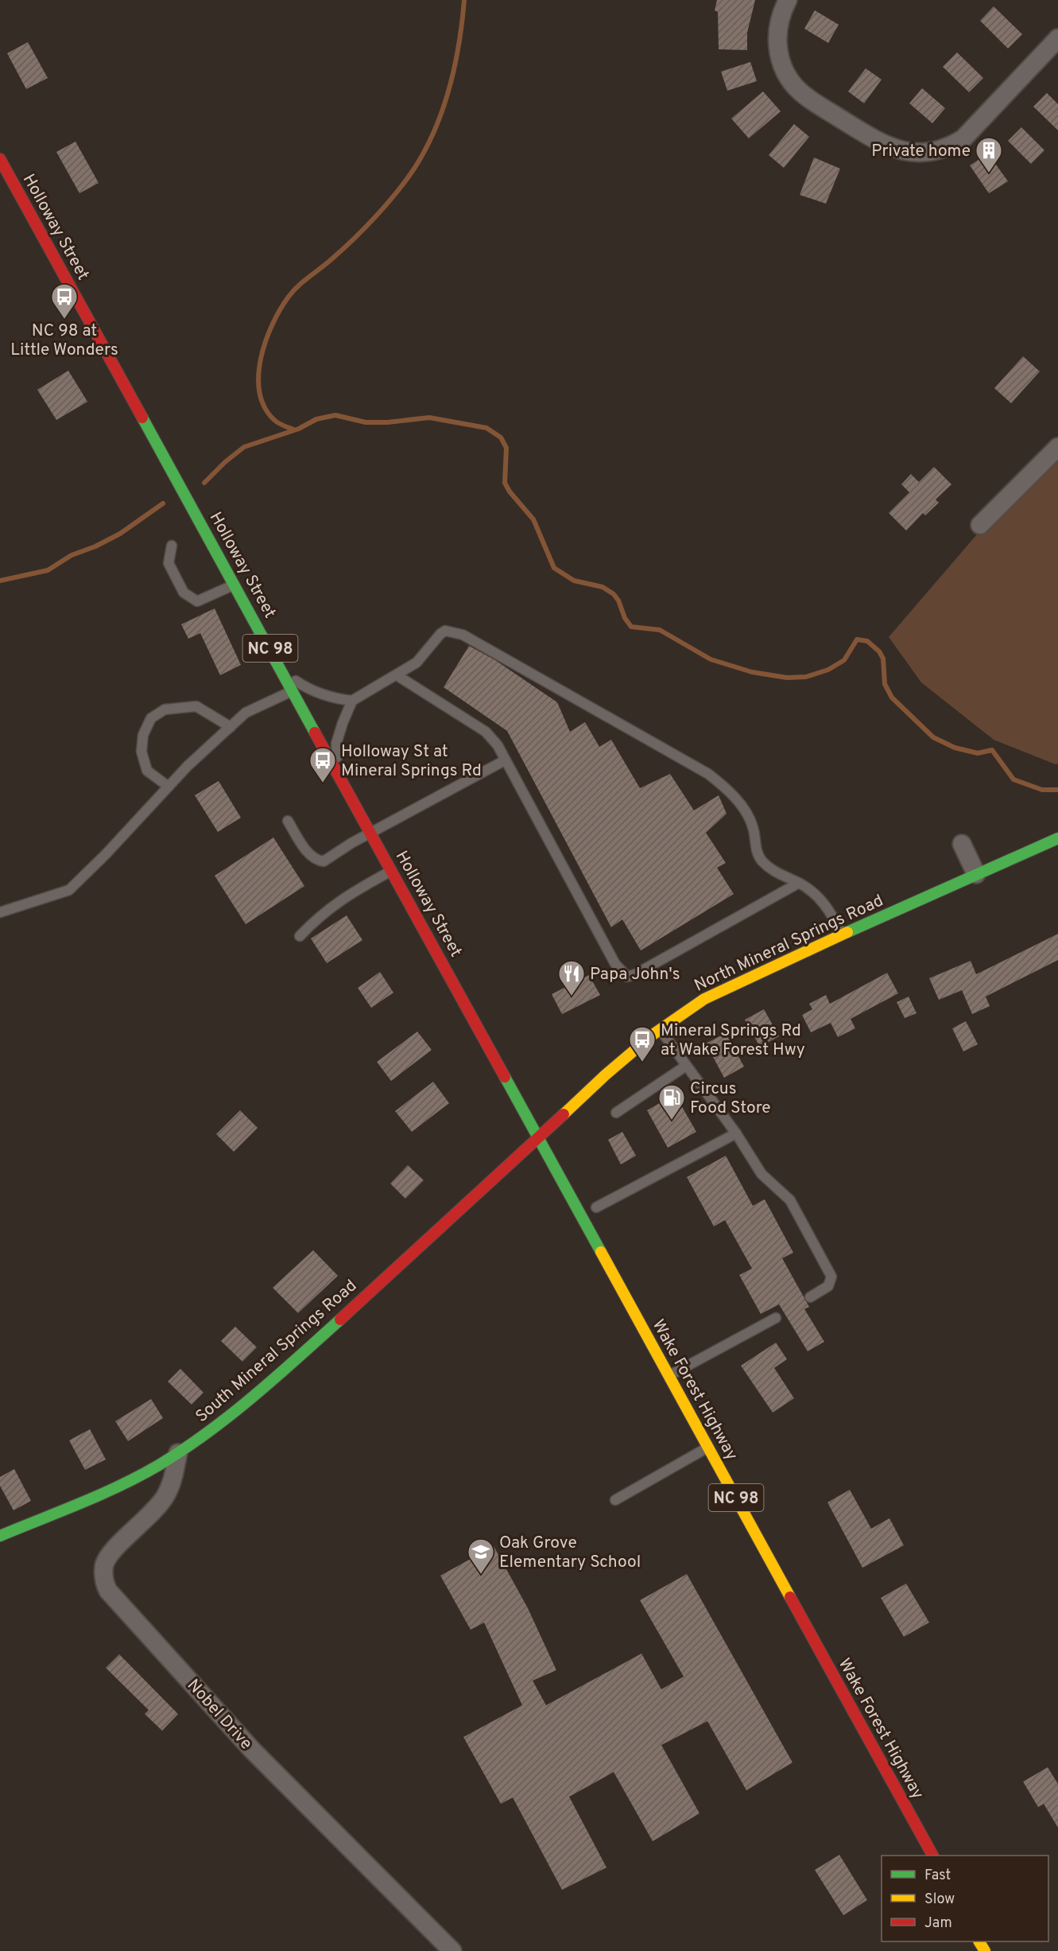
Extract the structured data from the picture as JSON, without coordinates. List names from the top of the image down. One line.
{"streets":{"main road":["Holloway Street","NC 98","North Mineral Springs Road","South Mineral Springs Road","Wake Forest Highway"],"street":["Nobel Drive"]},"crossings":[["Holloway Street","North Mineral Springs Road"],["Holloway Street","South Mineral Springs Road"],["Holloway Street","Wake Forest Highway"],["North Mineral Springs Road","South Mineral Springs Road"],["North Mineral Springs Road","Wake Forest Highway"],["South Mineral Springs Road","Wake Forest Highway"],["South Mineral Springs Road","Nobel Drive"]],"places":{"building":["Private home"],"bus stop":["NC 98 at Little Wonders","Holloway St at Mineral Springs Rd","Mineral Springs Rd at Wake Forest Hwy"],"restaurant":["Papa John's"],"fuel station":["Circus Food Store"],"school or university":["Oak Grove Elementary School"]},"legend":["Fast","Slow","Jam"]}
